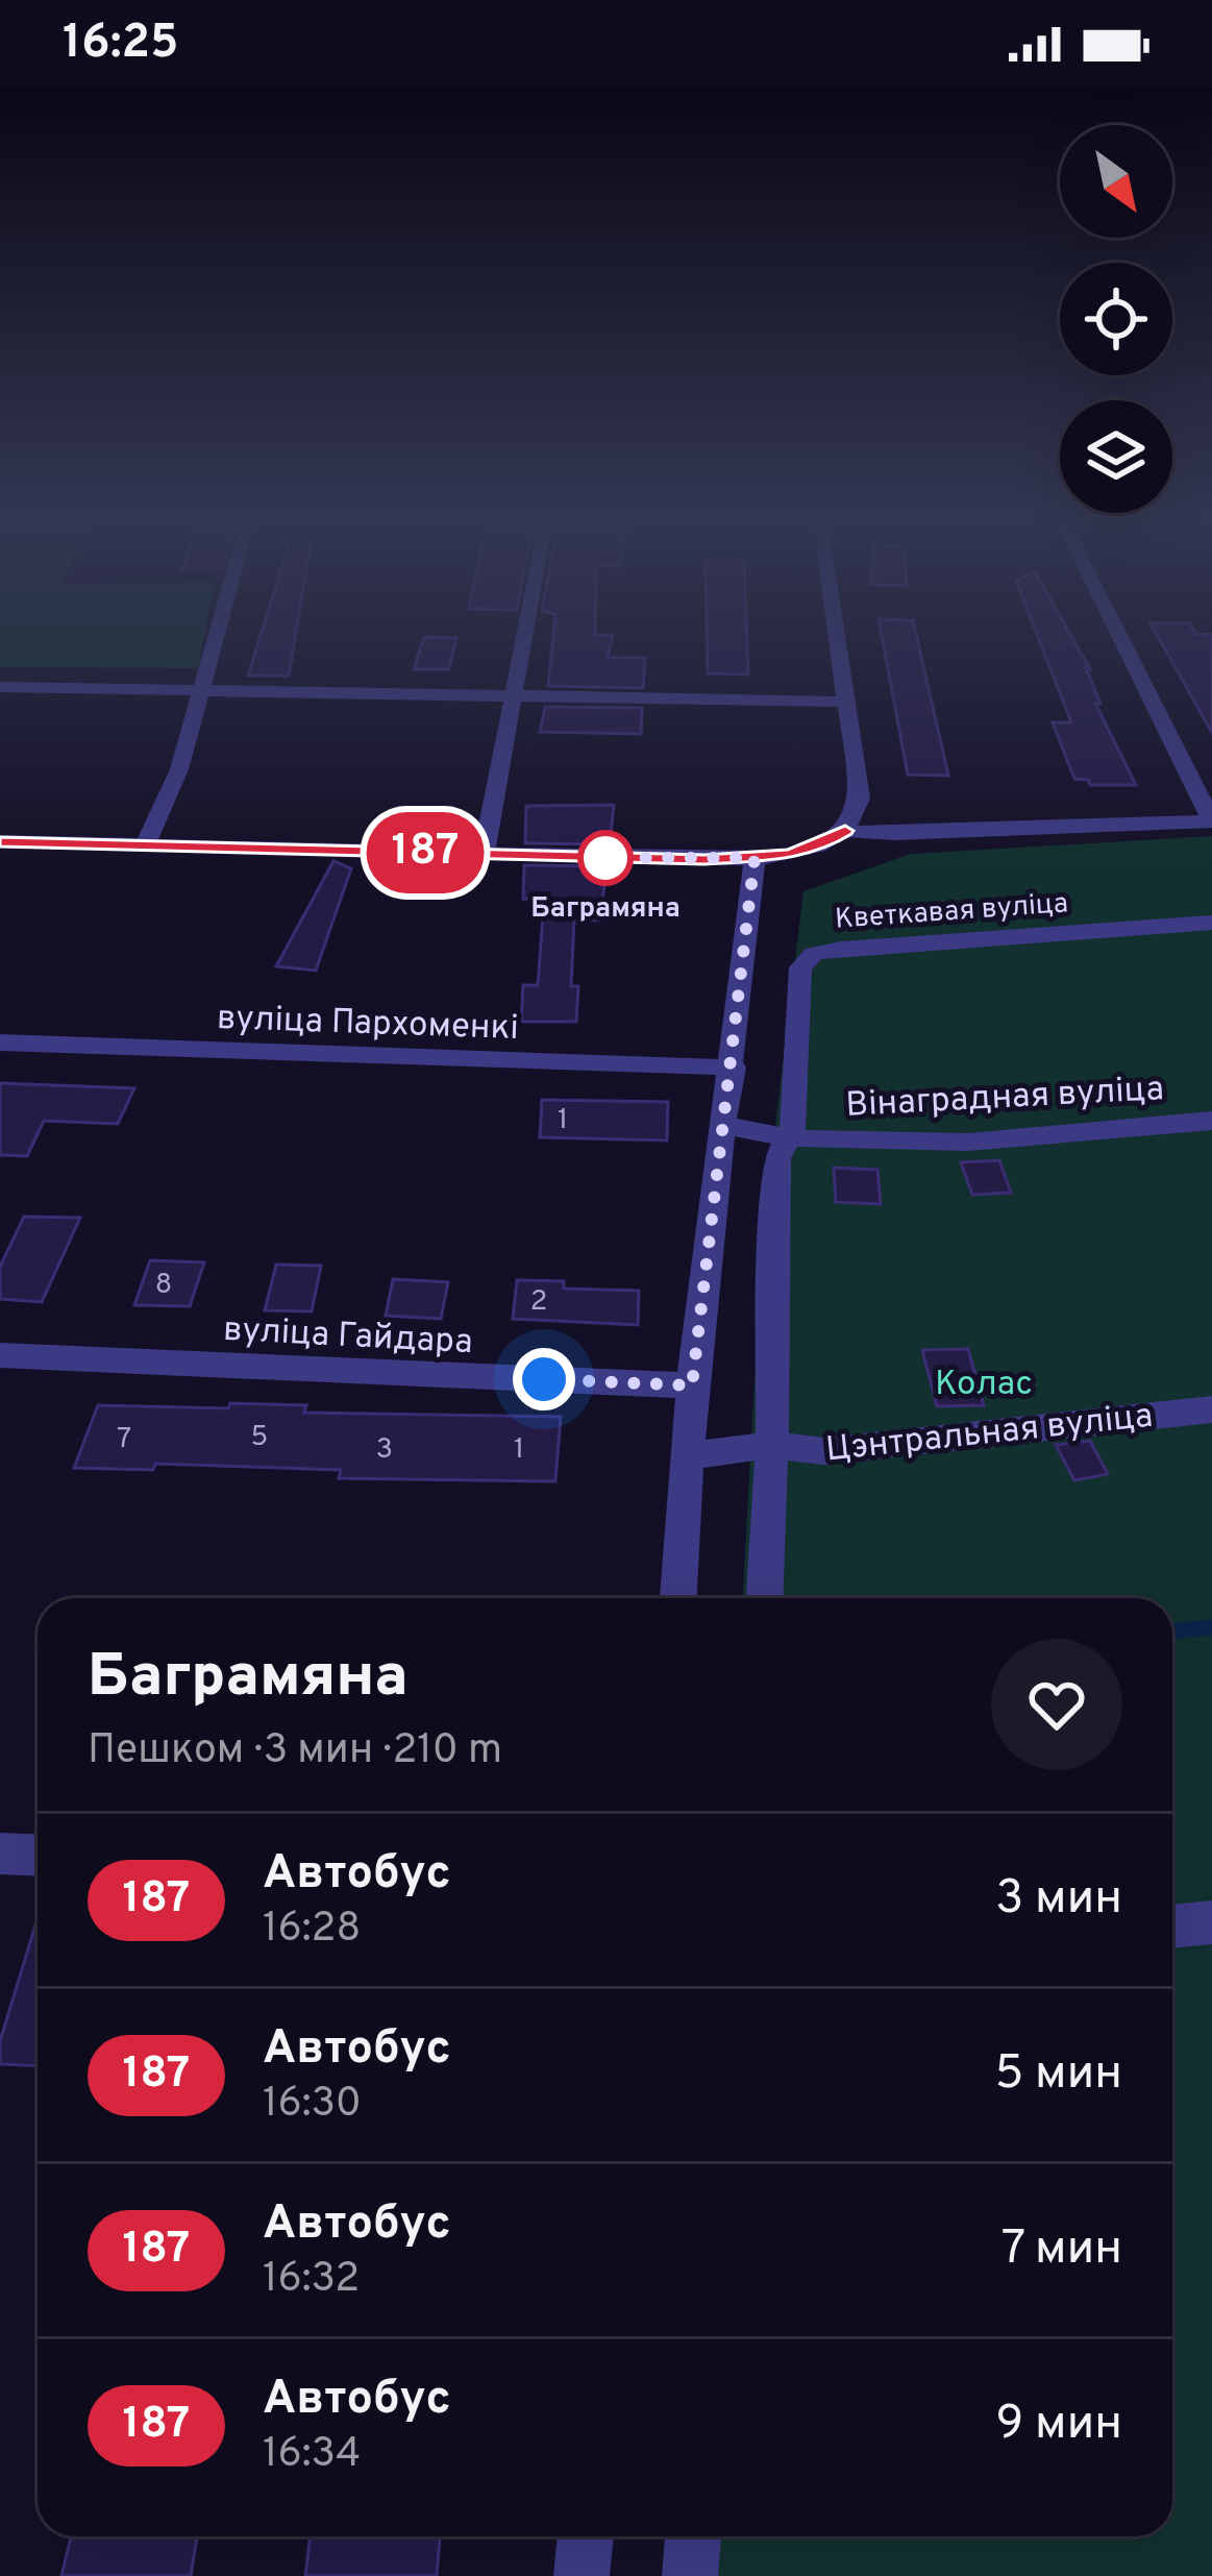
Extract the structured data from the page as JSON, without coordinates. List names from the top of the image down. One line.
{"streets":{"street":["Кветкавая вуліца","вуліца Пархоменкі","Вінаградная вуліца","вуліца Гайдара","Цэнтральная вуліца"]},"crossings":[["Кветкавая вуліца","Вінаградная вуліца"],["Кветкавая вуліца","Цэнтральная вуліца"]],"parks":["Колас"],"places":["Баграмяна"],"lines":["bus line 187"],"house_numbers":["1","8","2","5","7","3","1"],"north":"bottom right","page":{"status":"16:25","on_map":"187","heading":["Баграмяна","Пешком · 3 мин · 210 m"],"list":[{"mark":"187","name":"Автобус","note":"16:28","value":"3 мин"},{"mark":"187","name":"Автобус","note":"16:30","value":"5 мин"},{"mark":"187","name":"Автобус","note":"16:32","value":"7 мин"},{"mark":"187","name":"Автобус","note":"16:34","value":"9 мин"}]}}
